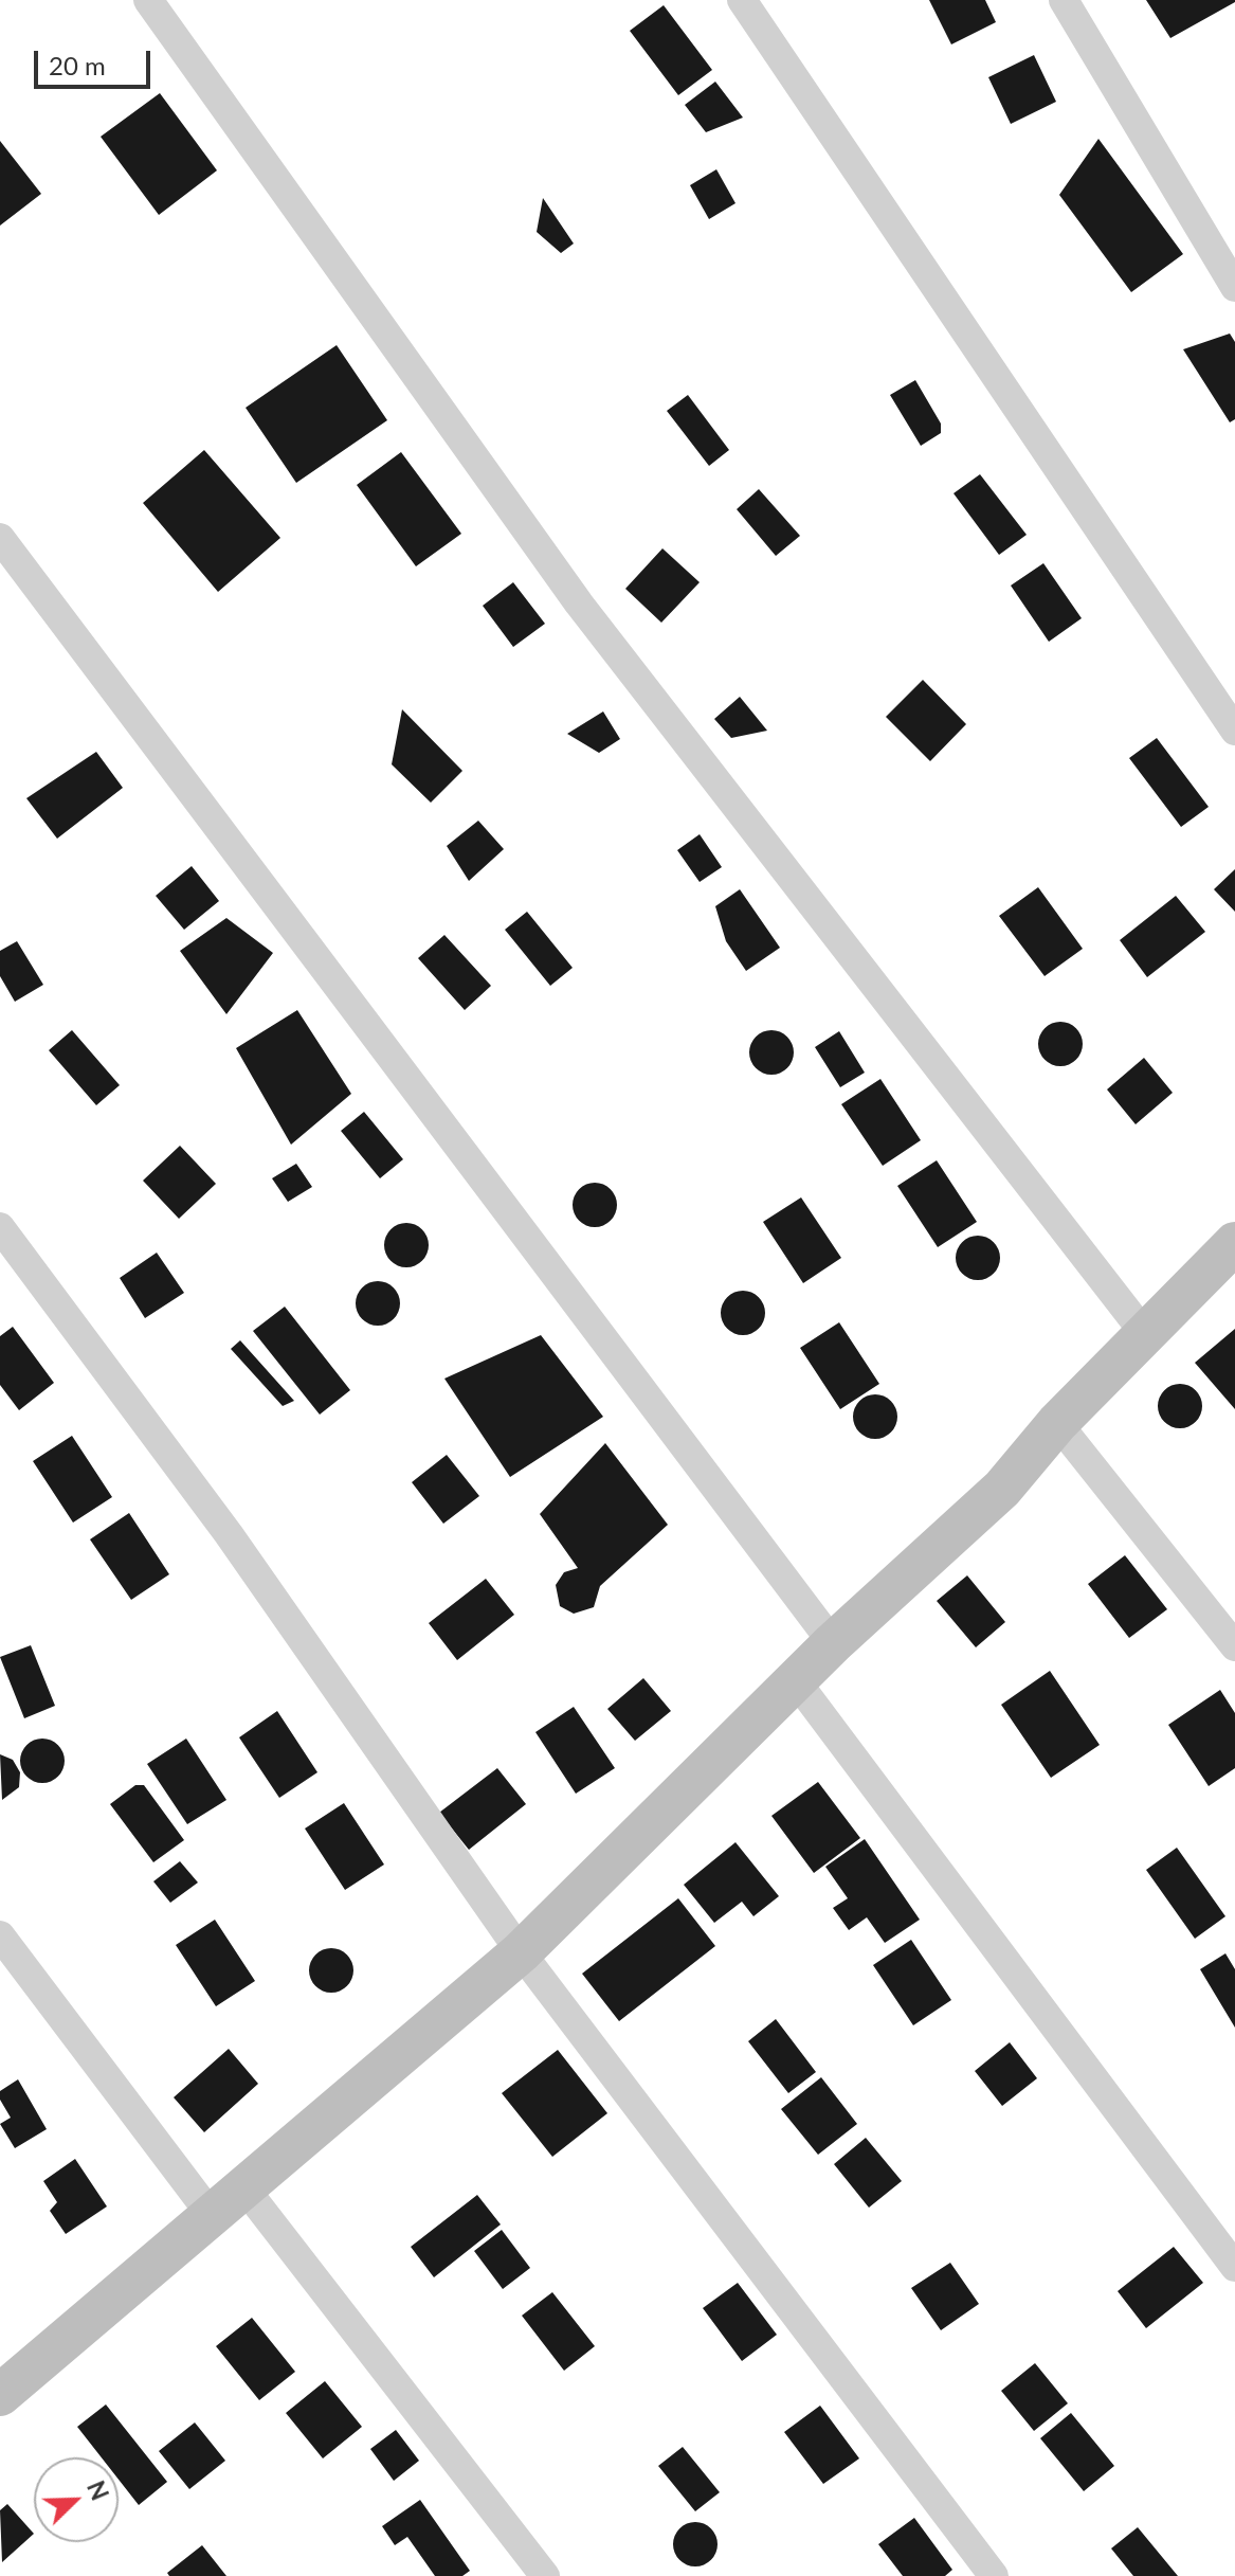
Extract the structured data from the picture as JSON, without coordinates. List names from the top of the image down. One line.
{"scale_bar":"20 m","north":"top right"}
